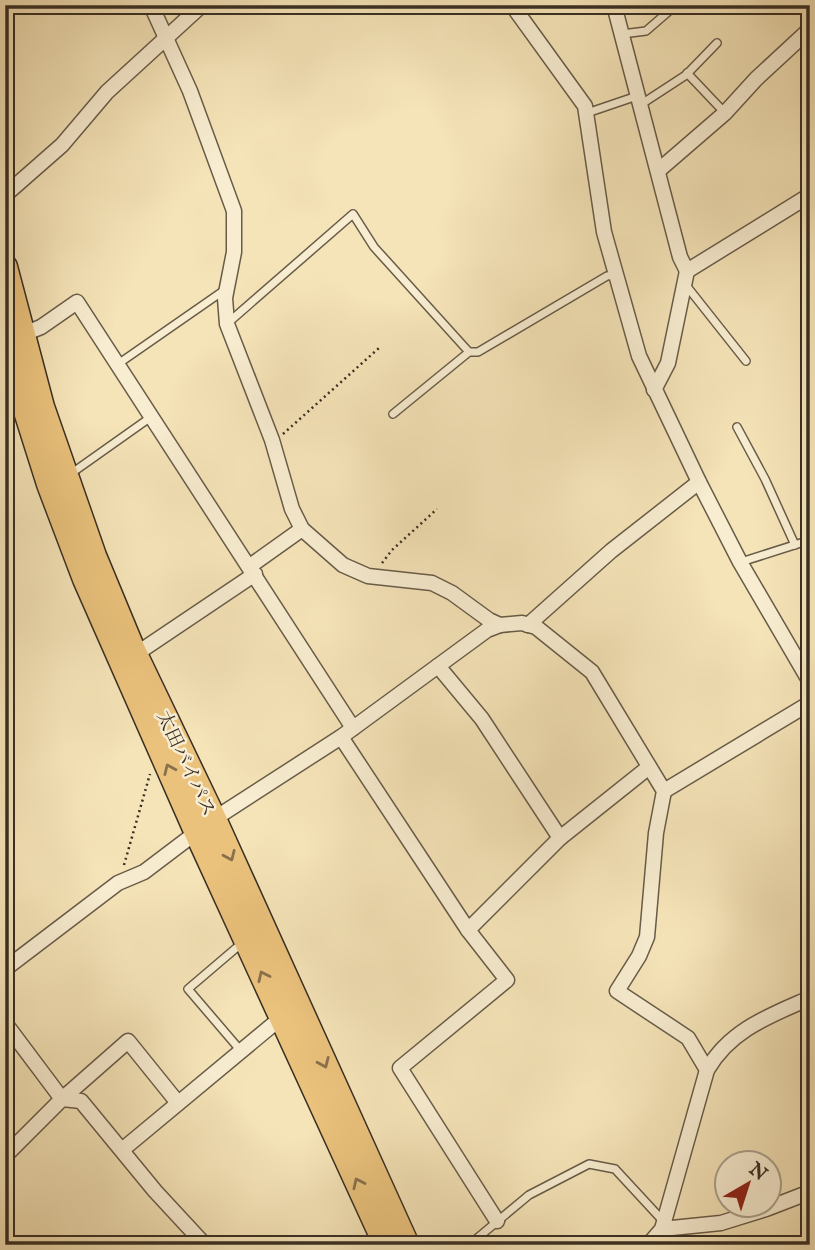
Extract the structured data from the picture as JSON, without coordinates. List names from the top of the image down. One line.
{"streets":{"highway":["太田バイパス"]},"north":"top right"}
